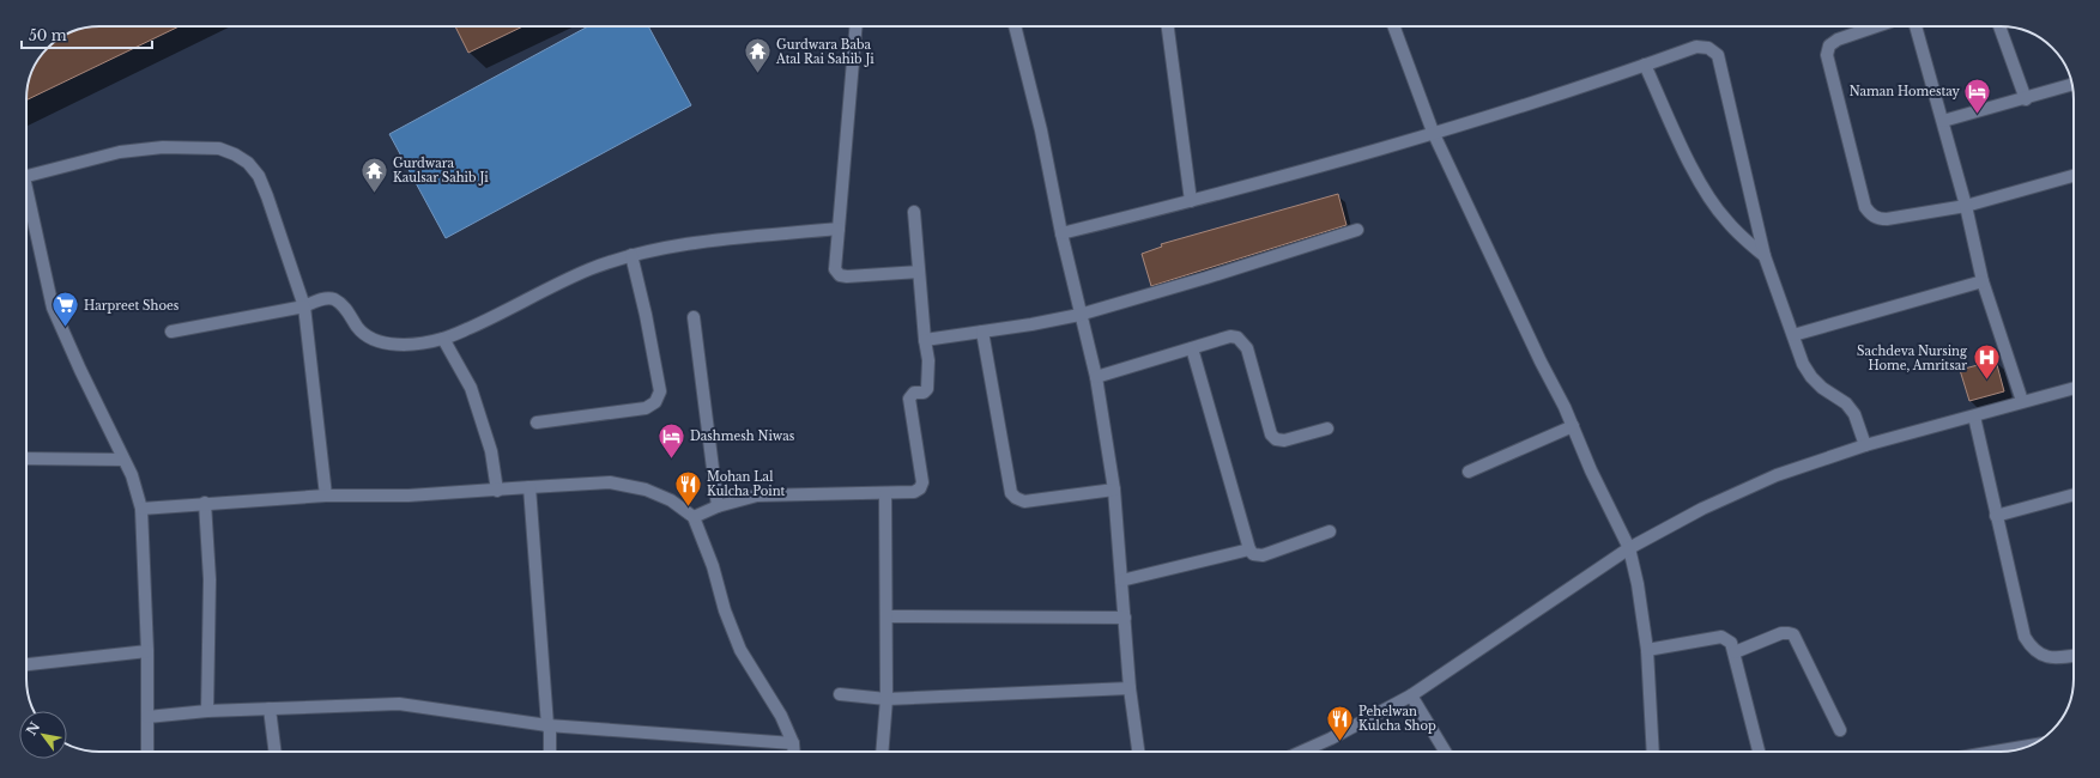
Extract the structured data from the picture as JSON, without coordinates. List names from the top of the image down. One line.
{"places":{"temple":["Gurdwara Baba Atal Rai Sahib Ji","Gurdwara Kaulsar Sahib Ji"],"hotel":["Naman Homestay","Dashmesh Niwas"],"supermarket":["Harpreet Shoes"],"hospital":["Sachdeva Nursing Home, Amritsar"],"restaurant":["Mohan Lal Kulcha Point","Pehelwan Kulcha Shop"]},"scale_bar":"50 m","north":"top left"}
